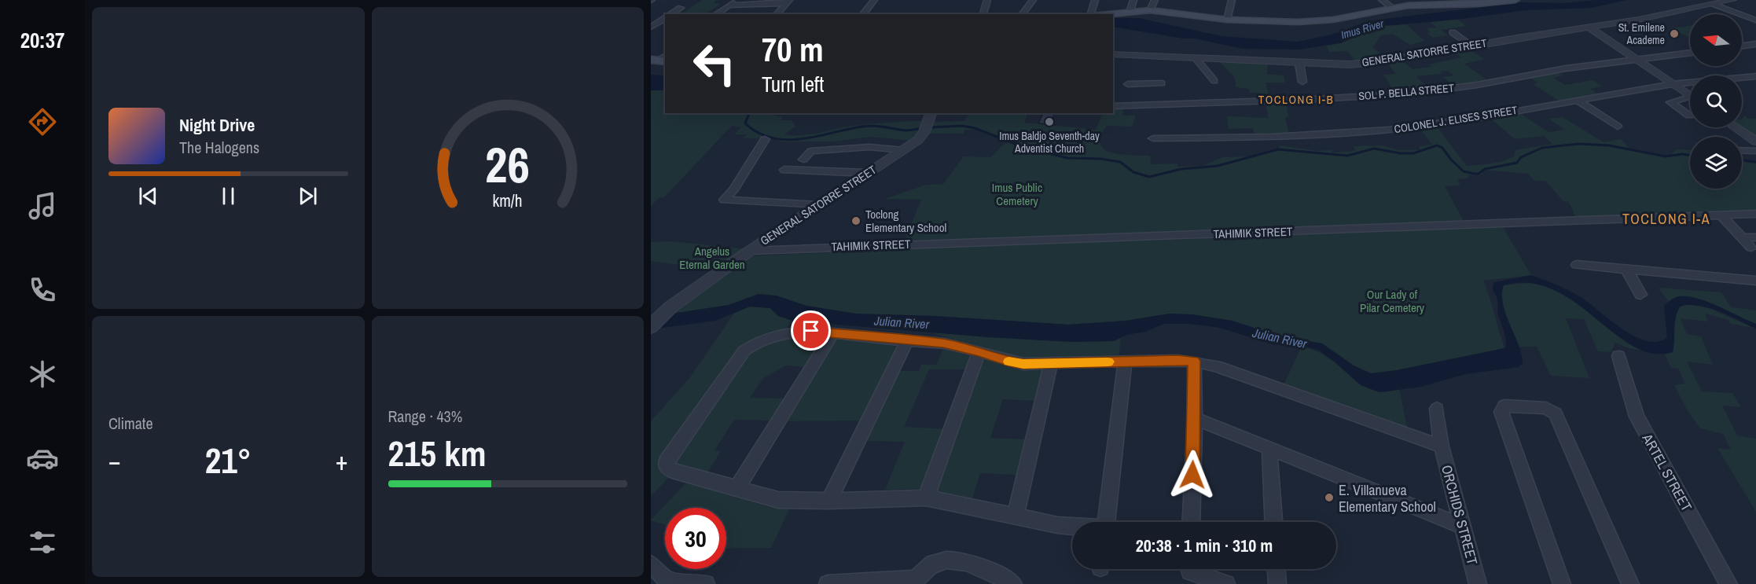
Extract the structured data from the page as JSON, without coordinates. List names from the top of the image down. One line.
{"streets":{"street":["GENERAL SATORRE STREET","SOL P. BELLA STREET","COLONEL J. ELISES STREET","TAHIMIK STREET","ARTEL STREET","ORCHIDS STREET"]},"crossings":[["GENERAL SATORRE STREET","TAHIMIK STREET"]],"districts":["TOCLONG I-B","TOCLONG I-A"],"water":["Imus River","Julian River"],"parks":["Imus Public Cemetery","Angelus Eternal Garden","Our Lady of Pilar Cemetery"],"places":["St. Emilene Academe","Imus Baldjo Seventh-day Adventist Church","Toclong Elementary School","E. Villanueva Elementary School"],"north":"left","page":{"tabs":"20:37","turn":["70 m","Turn left"],"song":["Night Drive","The Halogens"],"tile":["Climate",["Range · 43%","215 km"]],"heat":["−","21°","+"],"limit":"30","trip":"20:38 · 1 min · 310 m","gauge":["26","km/h"]}}
